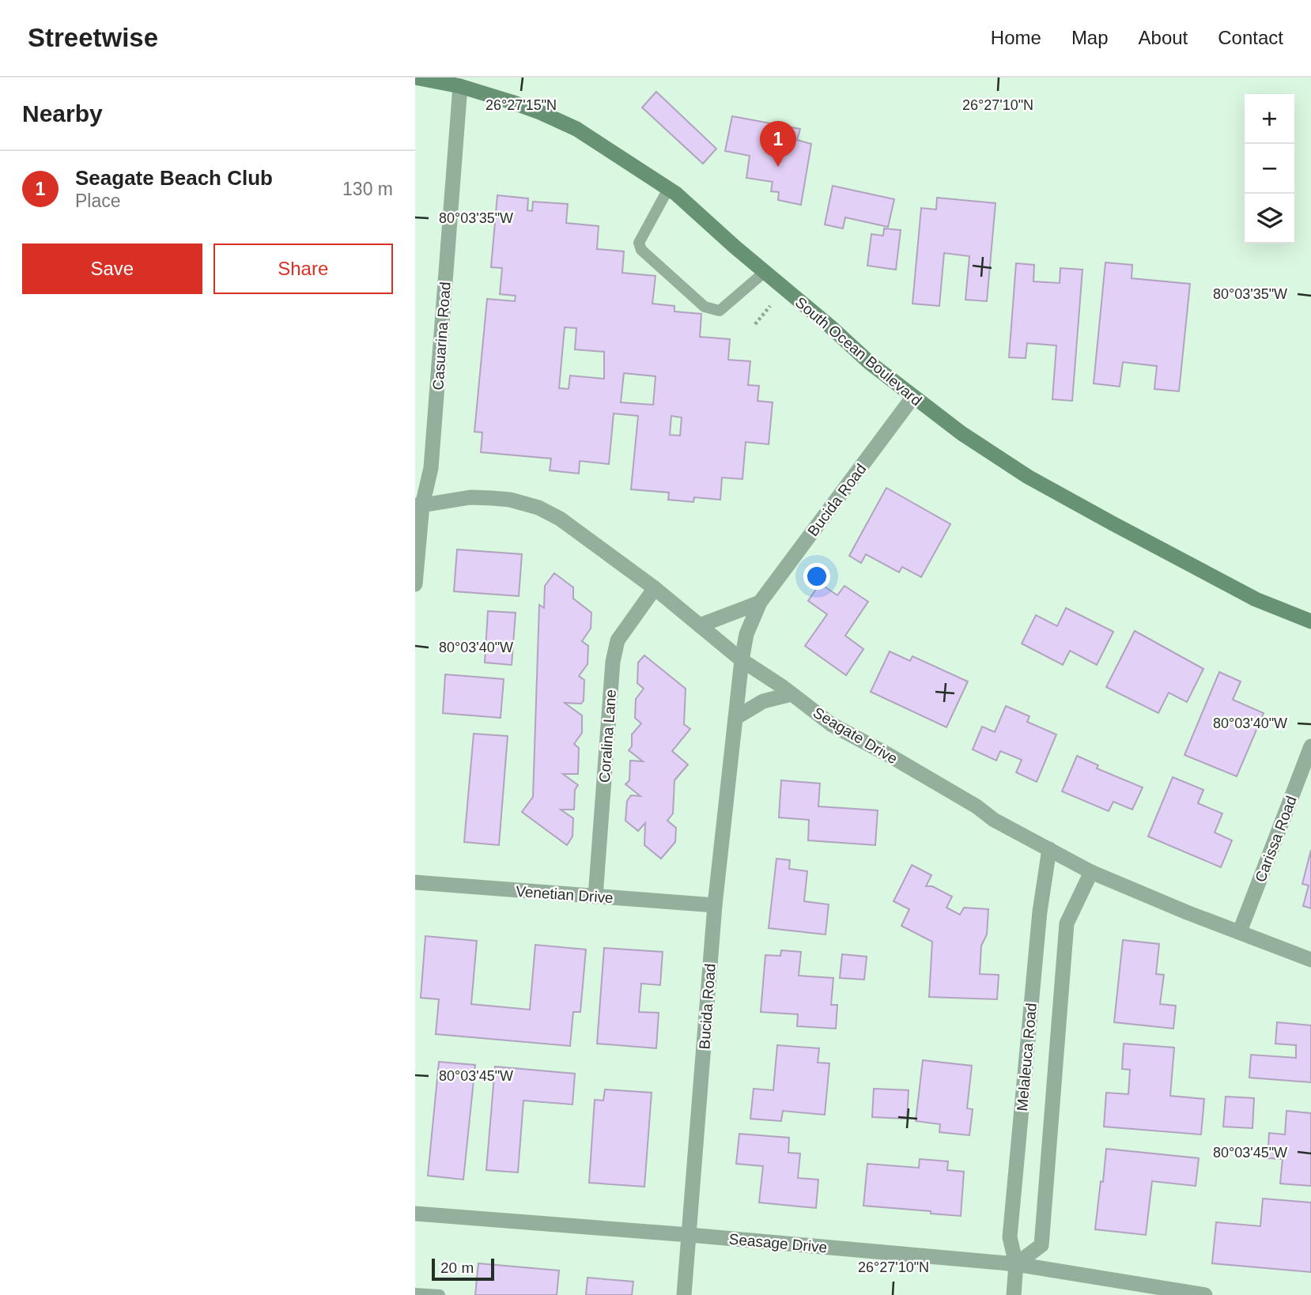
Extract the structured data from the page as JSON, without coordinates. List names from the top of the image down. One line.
{"streets":{"main road":["South Ocean Boulevard"],"street":["Casuarina Road","Bucida Road","Seagate Drive","Coralina Lane","Carissa Road","Venetian Drive","Melaleuca Road","Seasage Drive"]},"crossings":[["Casuarina Road","South Ocean Boulevard"],["Casuarina Road","Seagate Drive"],["South Ocean Boulevard","Bucida Road"],["Bucida Road","Seagate Drive"],["Bucida Road","Venetian Drive"],["Bucida Road","Seasage Drive"],["Seagate Drive","Coralina Lane"],["Seagate Drive","Carissa Road"],["Seagate Drive","Melaleuca Road"],["Coralina Lane","Venetian Drive"],["Melaleuca Road","Seasage Drive"]],"scale_bar":"20 m","page":{"header":"Streetwise","nav":["Home","Map","About","Contact"],"heading":"Nearby","map_buttons":["+","−"],"pins":"1","list":[{"mark":"1","name":"Seagate Beach Club","note":"Place","value":"130 m"}],"buttons":["Save","Share"],"scale":"20 m"},"coordinates":["26°27'15\"N","26°27'10\"N","80°03'35\"W","80°03'40\"W","80°03'45\"W"]}
